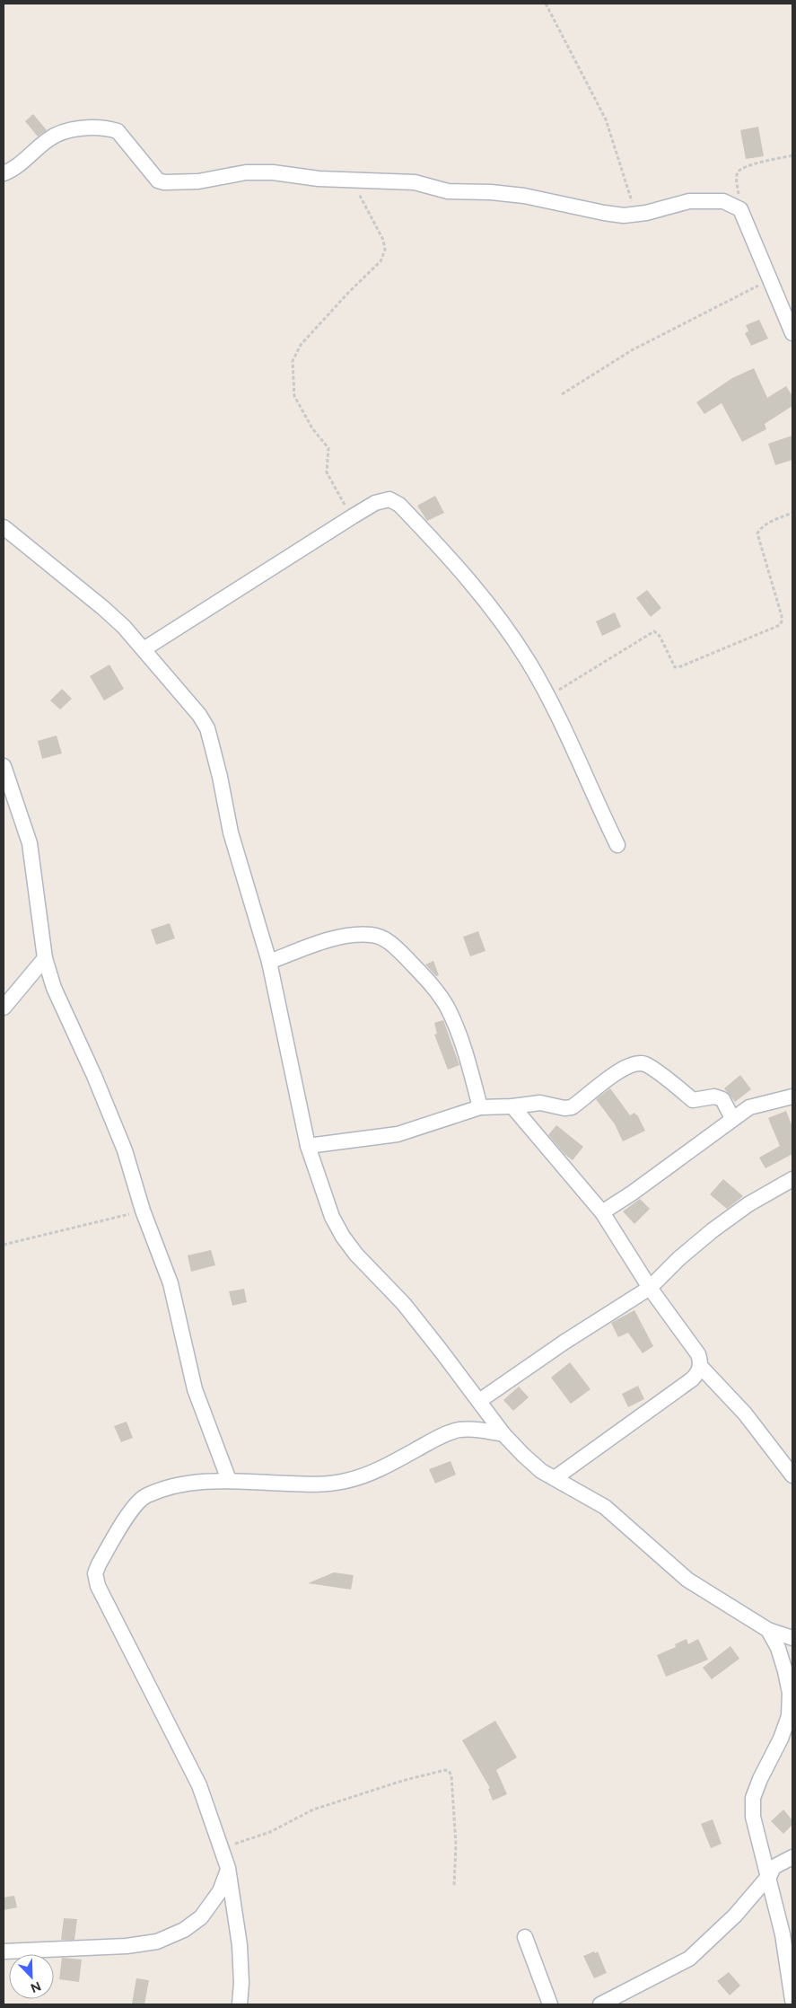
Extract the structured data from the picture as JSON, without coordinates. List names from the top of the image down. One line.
{"north":"bottom right"}
